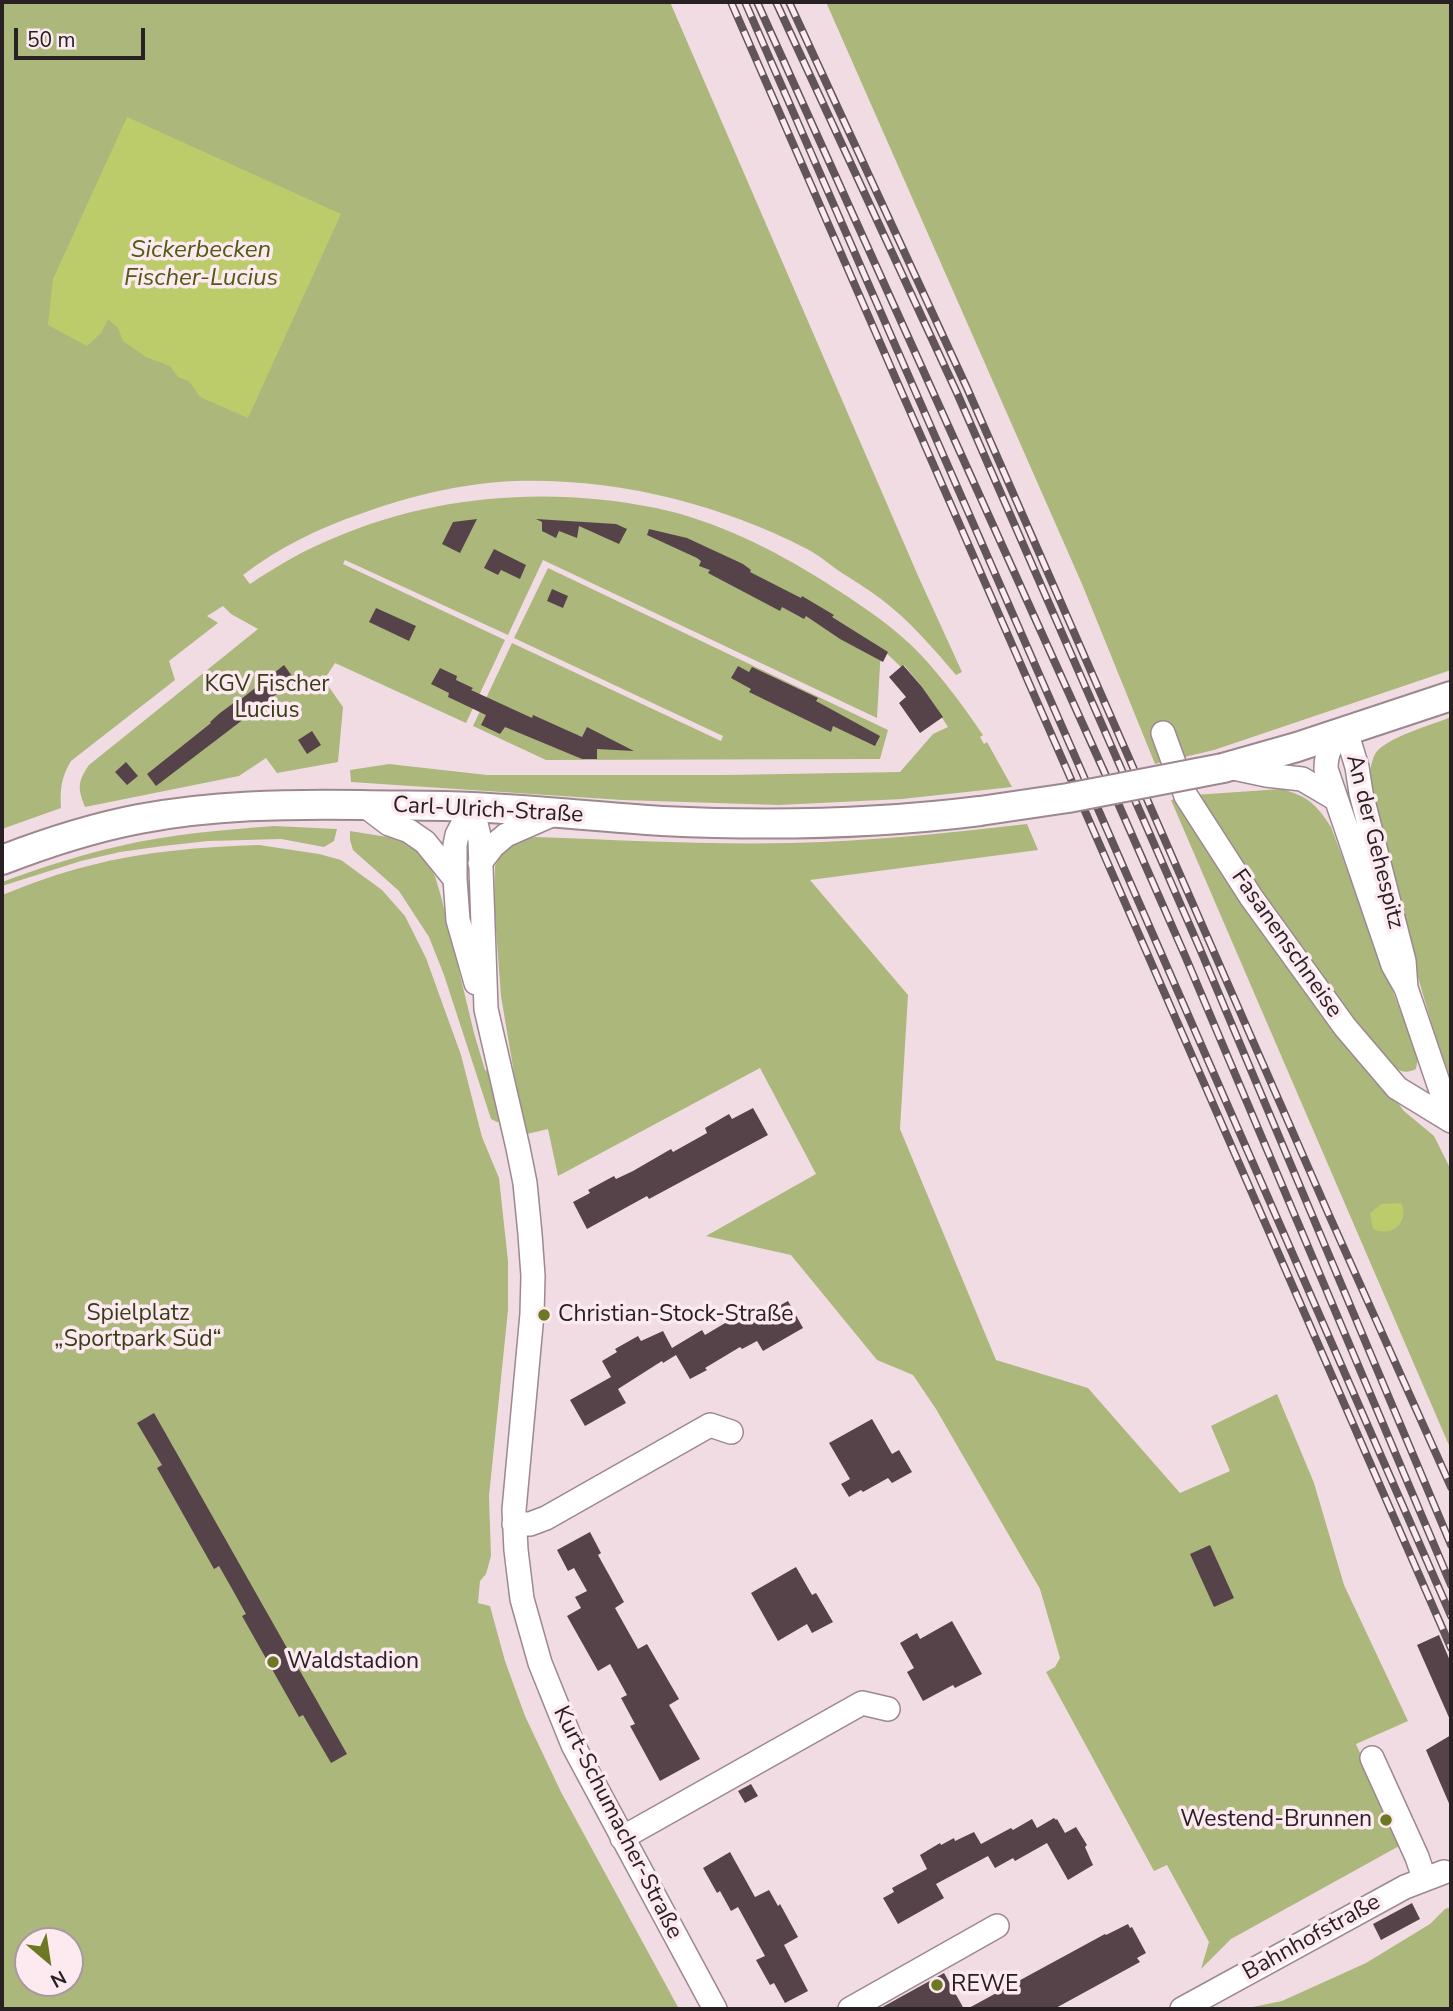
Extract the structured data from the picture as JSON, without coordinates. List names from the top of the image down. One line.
{"streets":{"main road":["Carl-Ulrich-Straße"],"street":["An der Gehespitz","Fasanenschneise","Kurt-Schumacher-Straße","Bahnhofstraße"]},"crossings":[["Carl-Ulrich-Straße","An der Gehespitz"],["Carl-Ulrich-Straße","Kurt-Schumacher-Straße"],["An der Gehespitz","Fasanenschneise"]],"water":["Sickerbecken Fischer-Lucius"],"parks":["KGV Fischer Lucius","Spielplatz „Sportpark Süd“"],"places":["Christian-Stock-Straße","Waldstadion","Westend-Brunnen","REWE"],"scale_bar":"50 m","north":"bottom right"}
